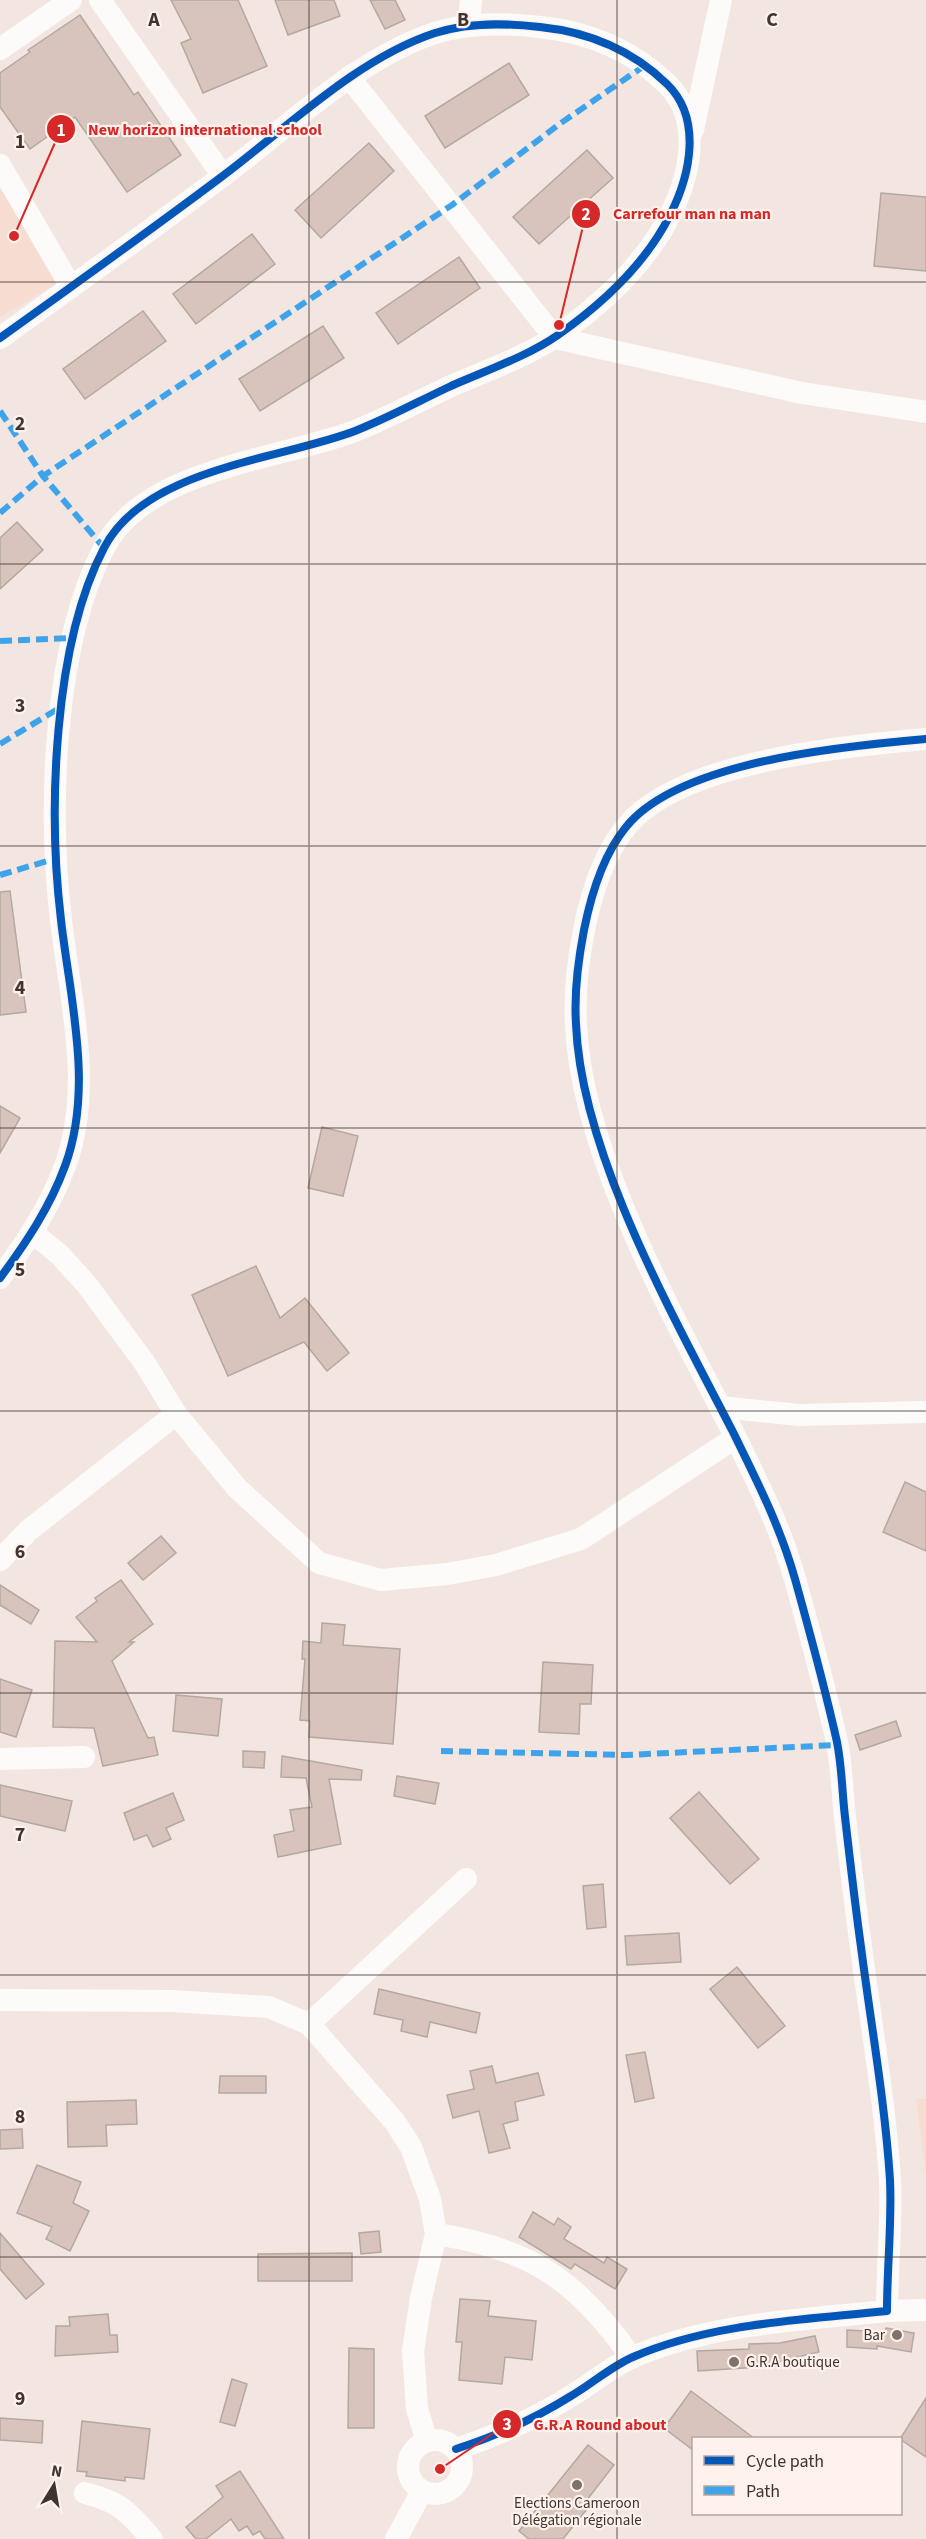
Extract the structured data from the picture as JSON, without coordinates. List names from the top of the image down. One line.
{"places":["New horizon international school","Carrefour man na man","Bar","G.R.A boutique","G.R.A Round about","Elections Cameroon Délégation régionale"],"legend":["Cycle path","Path"],"north":"top","grid":{"columns":["A","B","C"],"rows":["1","2","3","4","5","6","7","8","9"]}}
